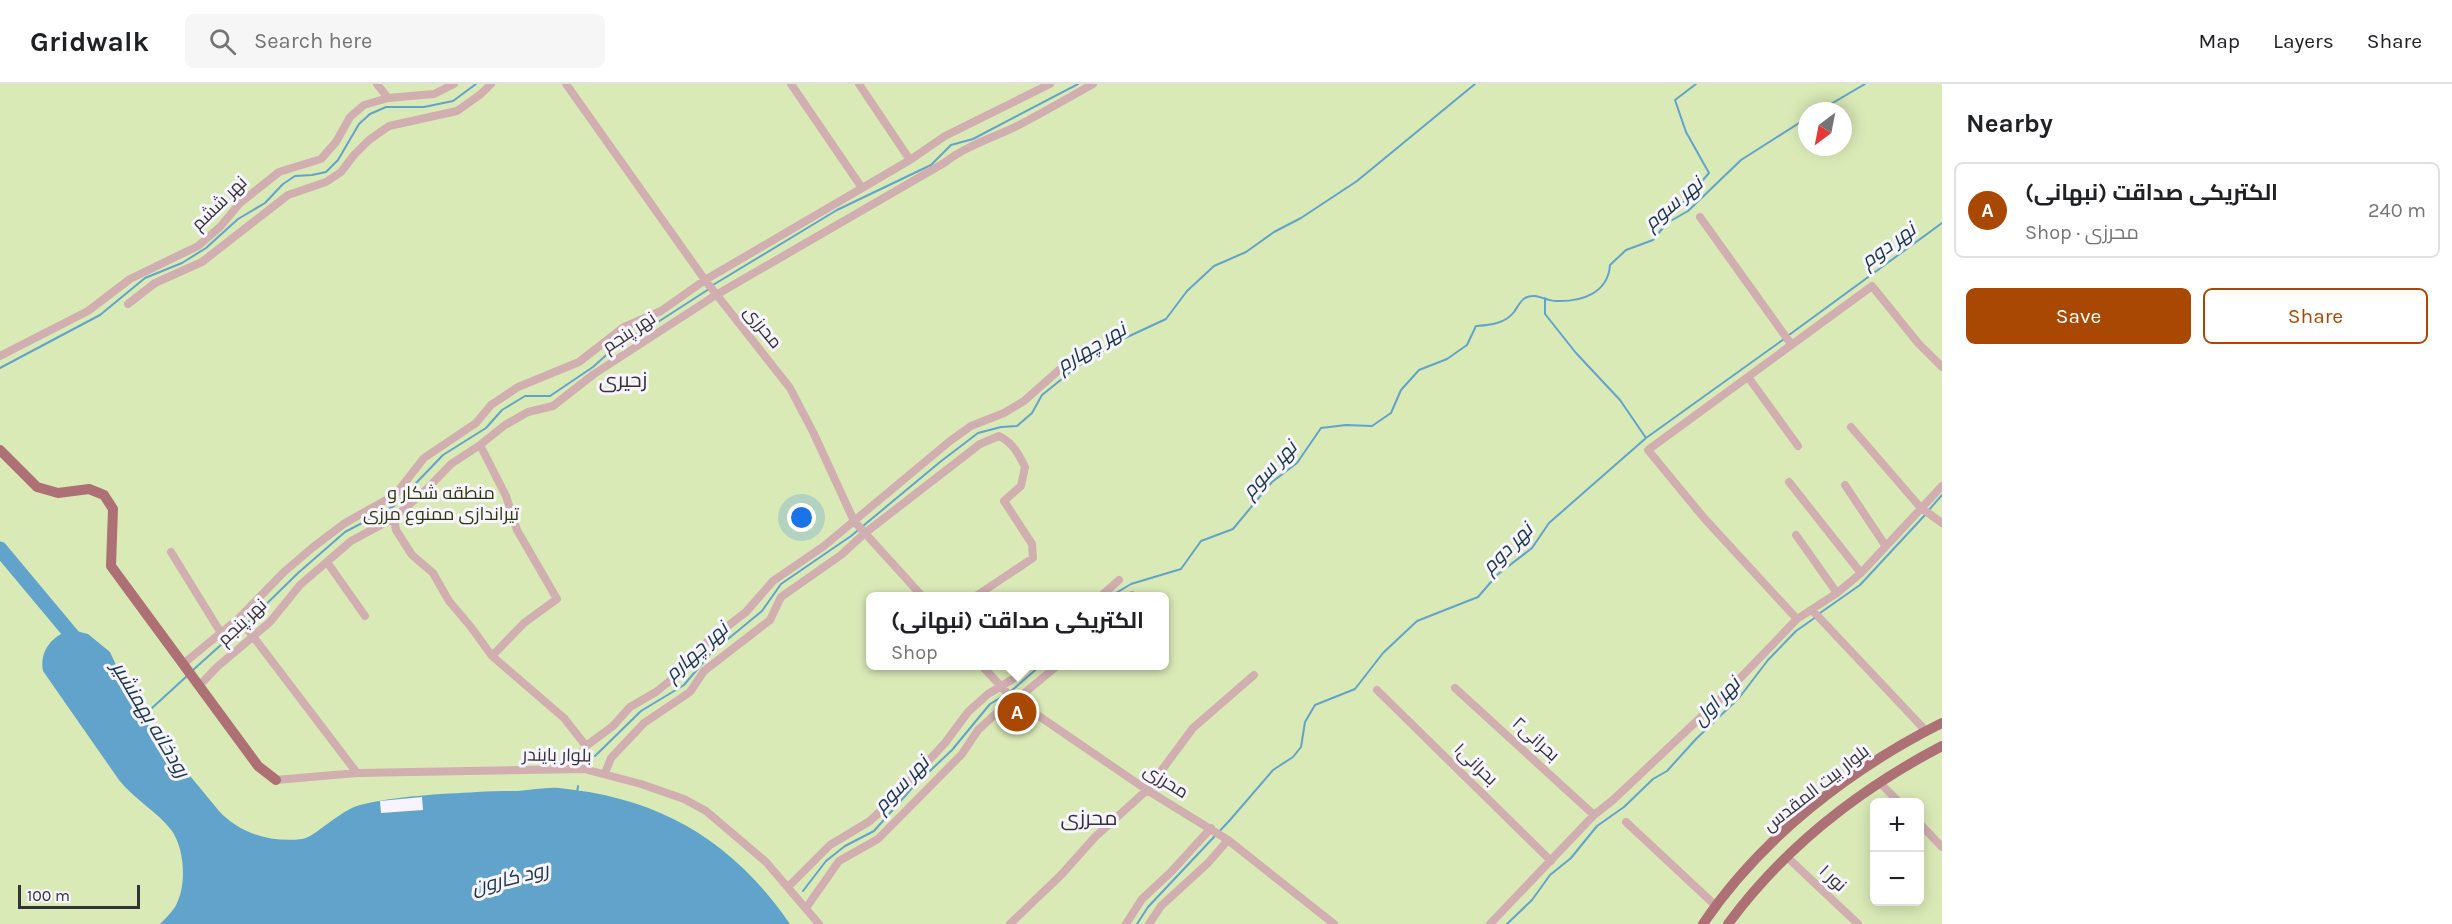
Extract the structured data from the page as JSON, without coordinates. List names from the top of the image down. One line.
{"streets":{"main road":["بلوار بیت المقدس"],"street":["نهر ششم","محرزی","نهر پنجم","بحرانی۲","بلوار بایندر","بحرانی۱","نور ۱"]},"crossings":[["محرزی","نهر پنجم"],["بلوار بیت المقدس","نور ۱"]],"districts":["زحیری","محرزی"],"water":["نهر سوم","نهر دوم","نهر چهارم","نهر اول","رودخانه بهمنشیر","رود کارون"],"parks":["منطقه شکار و تیراندازی ممنوع مرزی"],"scale_bar":"100 m","north":"bottom left","page":{"header":"Gridwalk","search":"Search here","nav":["Map","Layers","Share"],"heading":"Nearby","list":[{"mark":"A","name":"الکتریکی صداقت (نبهانی)","note":"Shop · محرزی","value":"240 m"}],"buttons":["Save","Share"],"popup":["الکتریکی صداقت (نبهانی)","Shop"],"pins":"A","map_buttons":["+","−"],"scale":"100 m"}}
